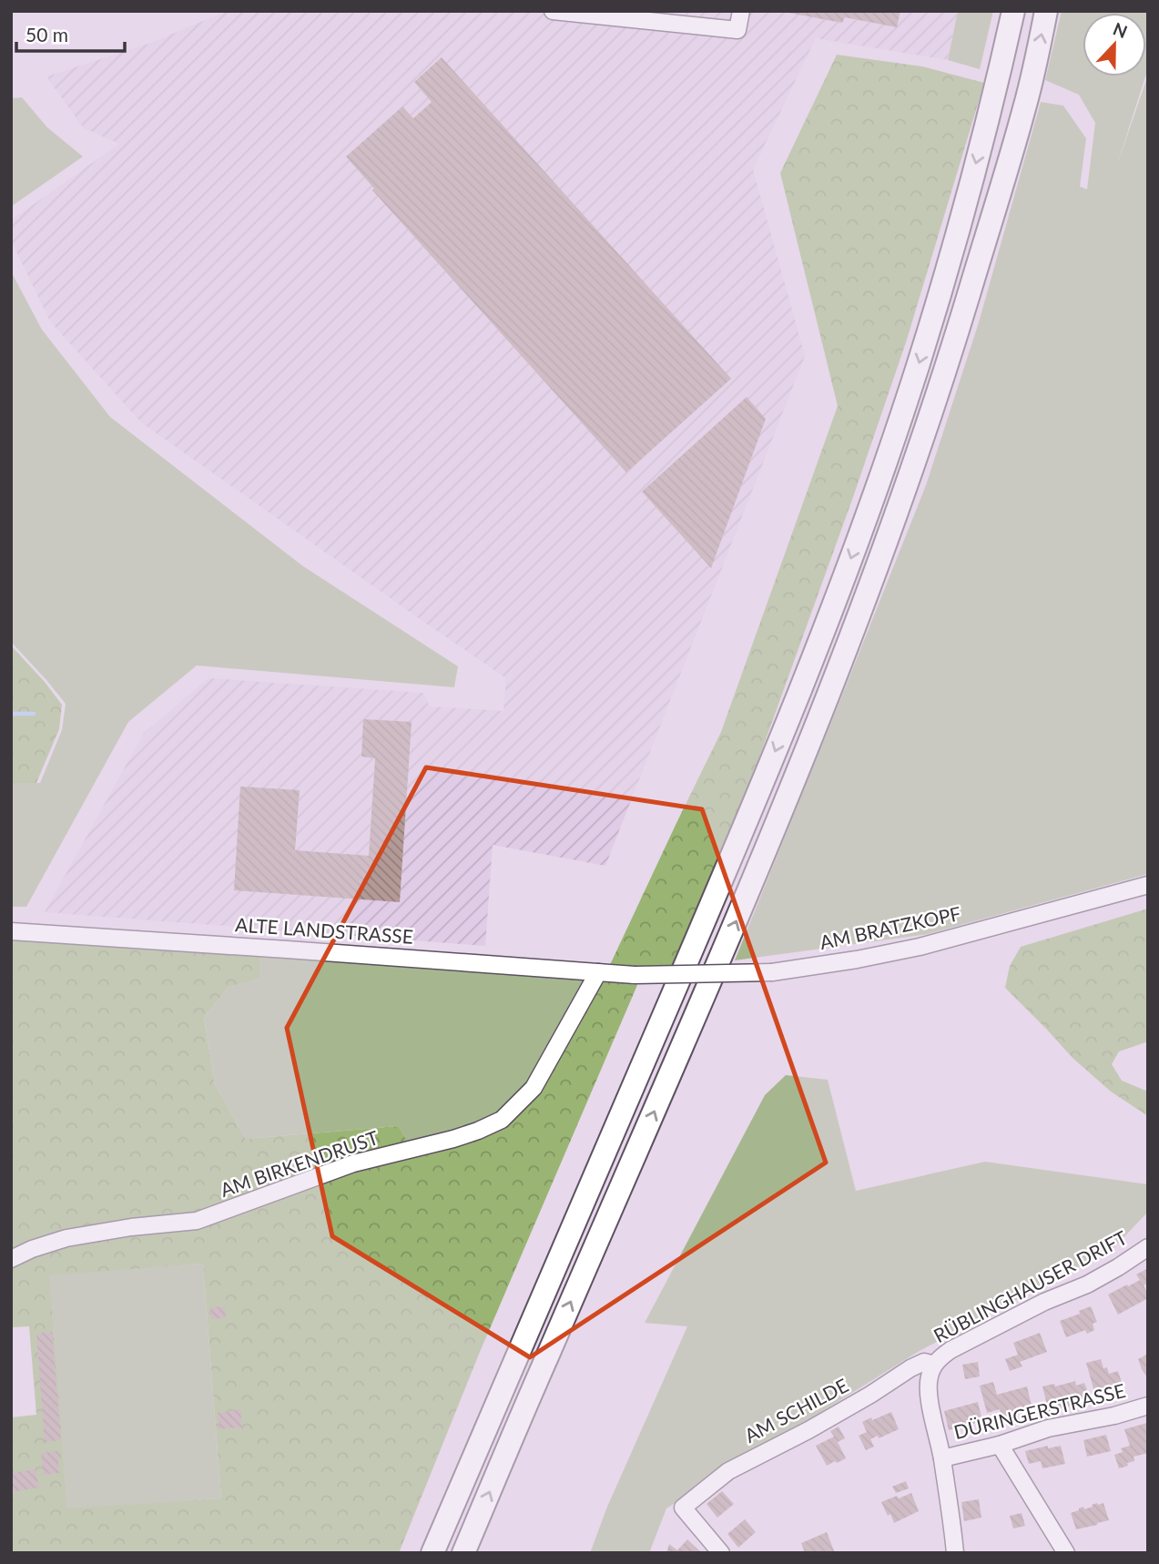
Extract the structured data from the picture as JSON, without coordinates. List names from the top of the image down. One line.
{"streets":{"street":["AM BRATZKOPF","ALTE LANDSTRASSE","AM BIRKENDRUST","RÜBLINGHAUSER DRIFT","AM SCHILDE","DÜRINGERSTRASSE"]},"crossings":[["AM BRATZKOPF","ALTE LANDSTRASSE"],["ALTE LANDSTRASSE","AM BIRKENDRUST"],["RÜBLINGHAUSER DRIFT","AM SCHILDE"],["RÜBLINGHAUSER DRIFT","DÜRINGERSTRASSE"]],"scale_bar":"50 m","north":"top"}
